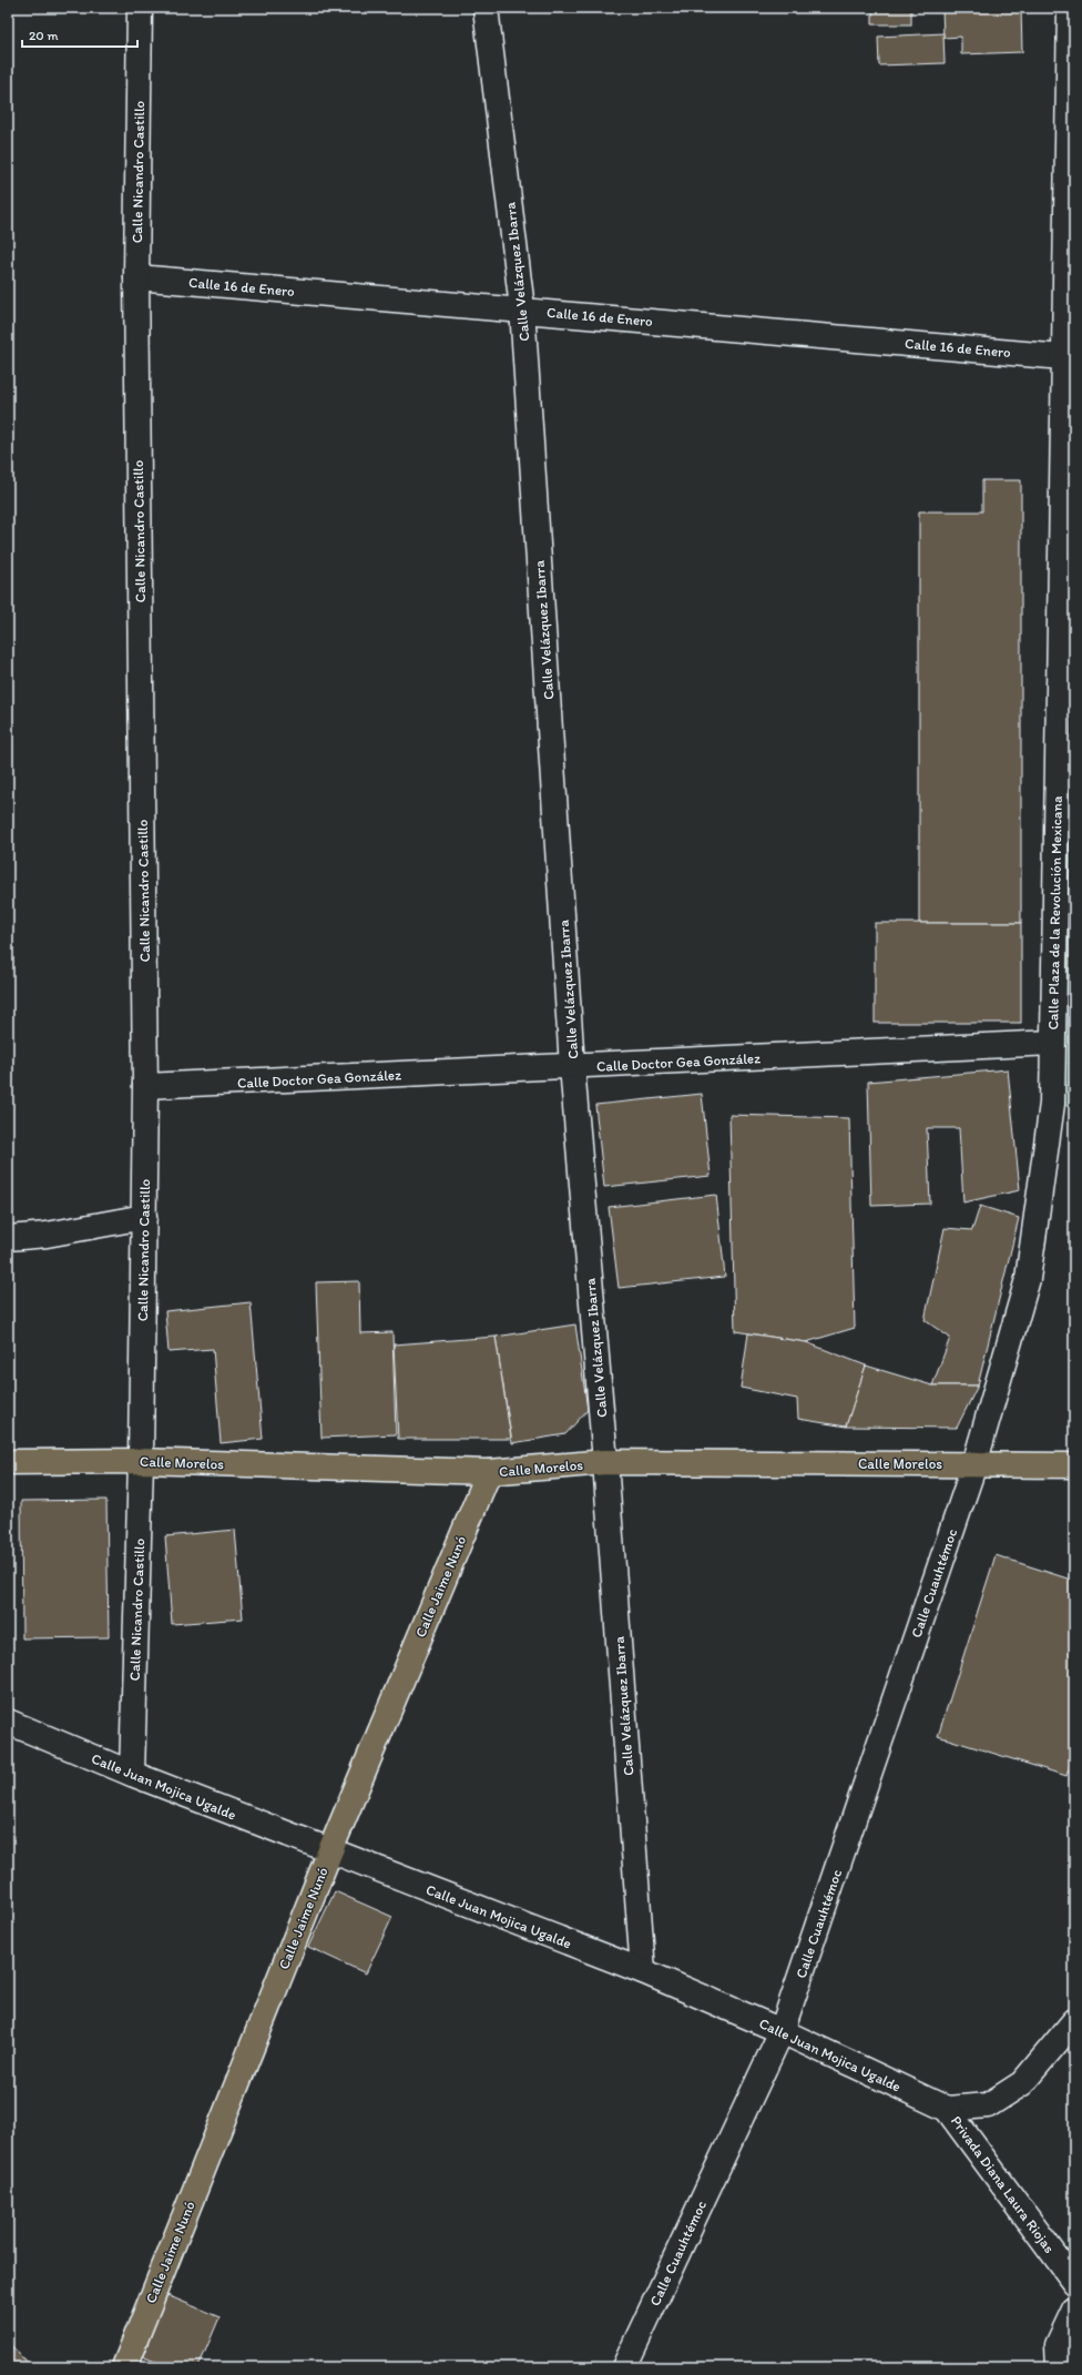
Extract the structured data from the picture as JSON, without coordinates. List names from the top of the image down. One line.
{"streets":{"main road":["Calle Morelos","Calle Jaime Nunó"],"street":["Calle Nicandro Castillo","Calle Velázquez Ibarra","Calle 16 de Enero","Calle Plaza de la Revolución Mexicana","Calle Doctor Gea González","Calle Cuauhtémoc","Calle Juan Mojica Ugalde","Privada Diana Laura Riojas"]},"crossings":[["Calle Nicandro Castillo","Calle 16 de Enero"],["Calle Nicandro Castillo","Calle Doctor Gea González"],["Calle Nicandro Castillo","Calle Morelos"],["Calle Nicandro Castillo","Calle Juan Mojica Ugalde"],["Calle Velázquez Ibarra","Calle 16 de Enero"],["Calle Velázquez Ibarra","Calle Doctor Gea González"],["Calle Velázquez Ibarra","Calle Morelos"],["Calle Velázquez Ibarra","Calle Juan Mojica Ugalde"],["Calle 16 de Enero","Calle Plaza de la Revolución Mexicana"],["Calle Plaza de la Revolución Mexicana","Calle Doctor Gea González"],["Calle Plaza de la Revolución Mexicana","Calle Morelos"],["Calle Plaza de la Revolución Mexicana","Calle Cuauhtémoc"],["Calle Morelos","Calle Cuauhtémoc"],["Calle Morelos","Calle Jaime Nunó"],["Calle Cuauhtémoc","Calle Juan Mojica Ugalde"],["Calle Jaime Nunó","Calle Juan Mojica Ugalde"],["Calle Juan Mojica Ugalde","Privada Diana Laura Riojas"]],"scale_bar":"20 m"}
